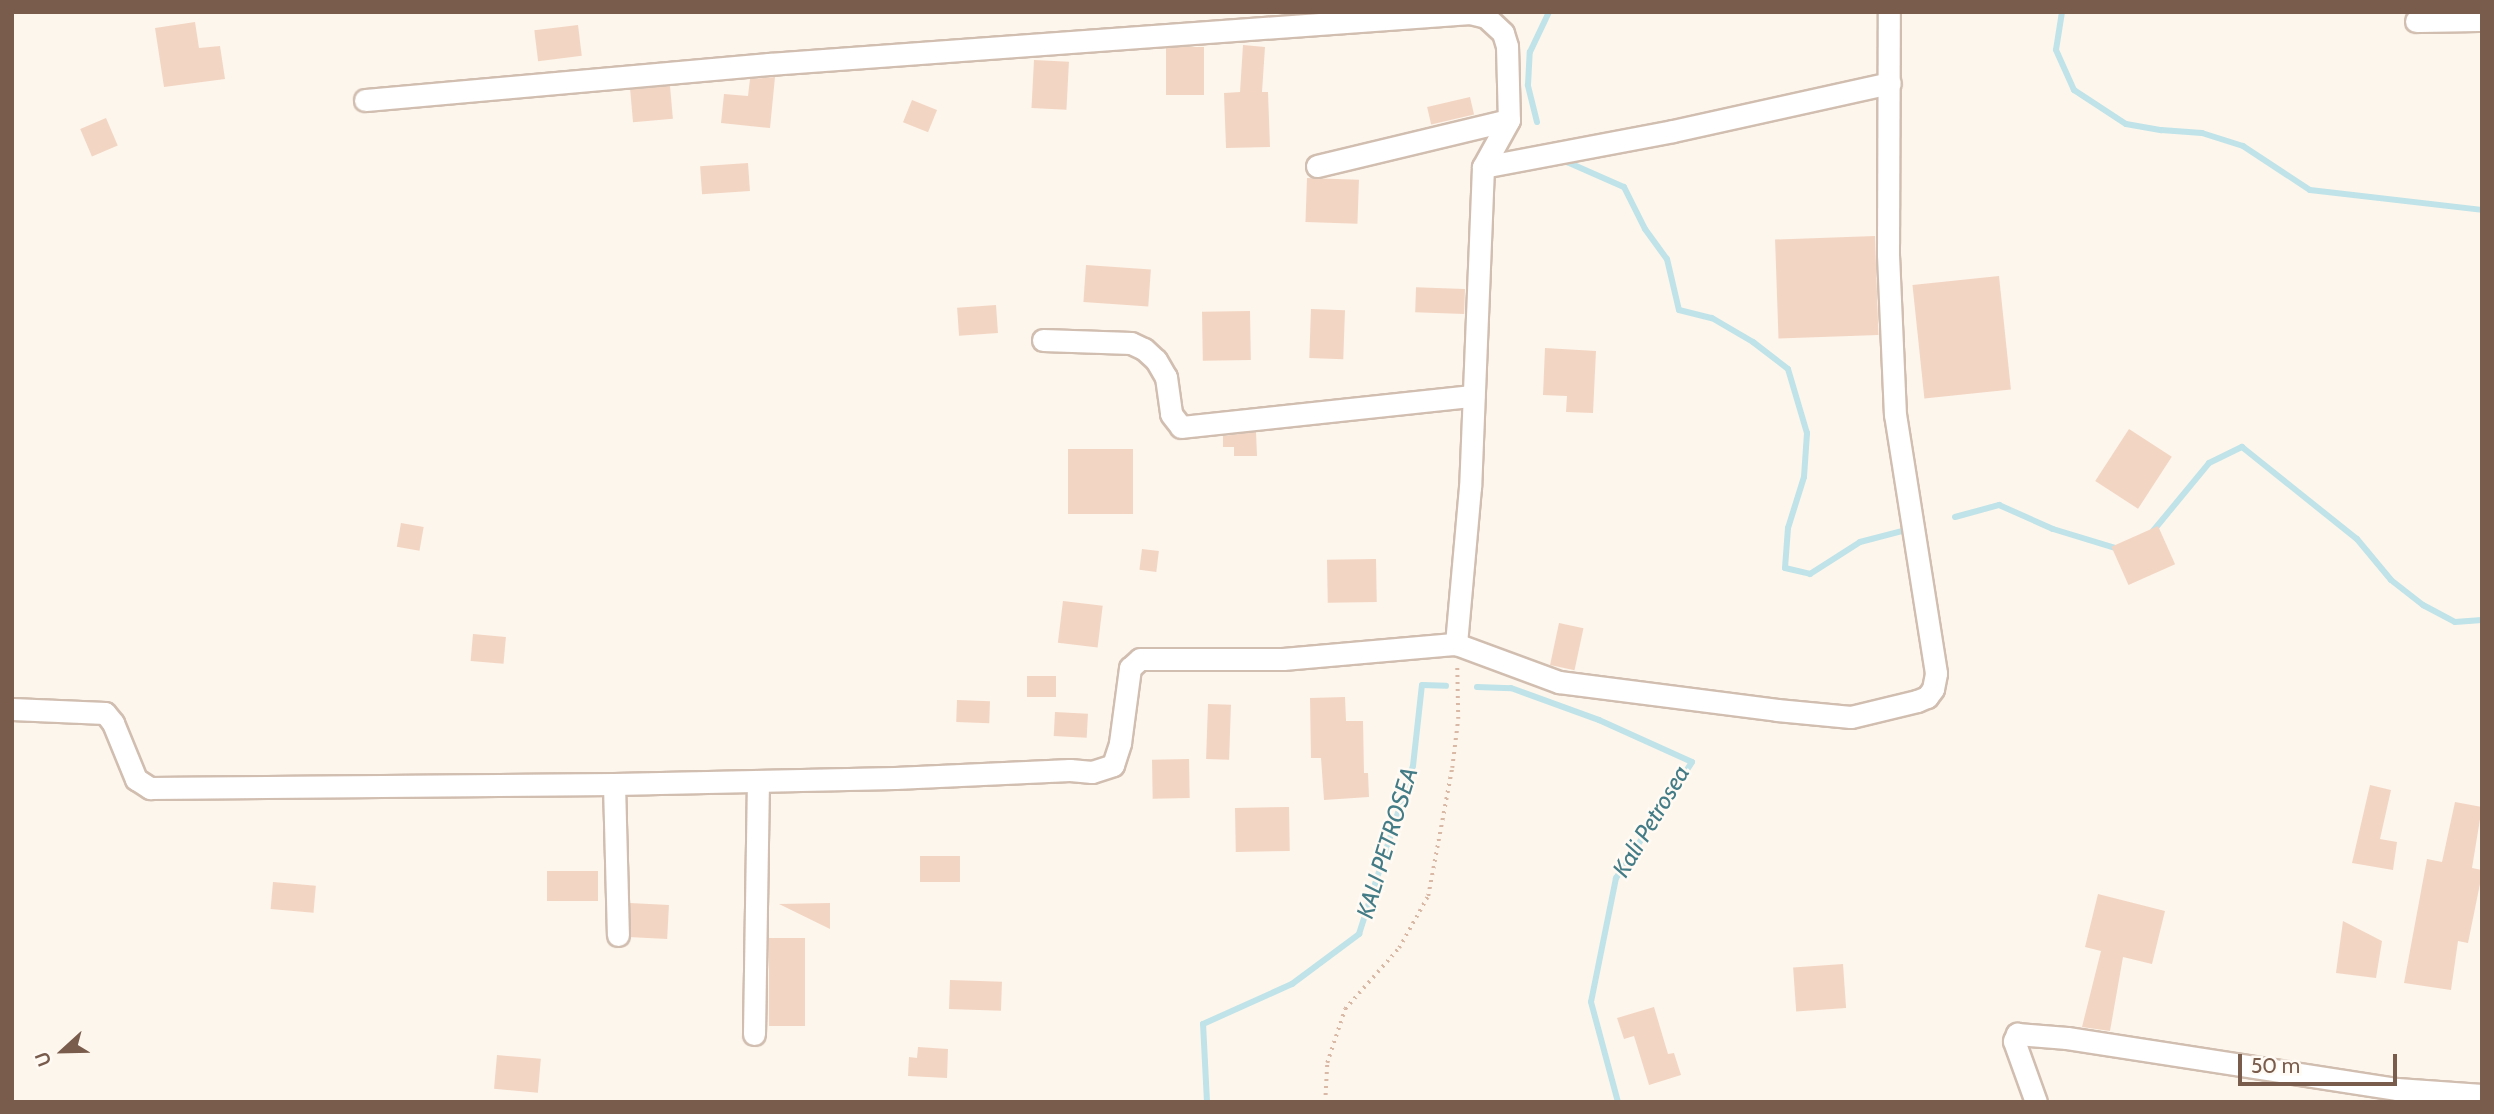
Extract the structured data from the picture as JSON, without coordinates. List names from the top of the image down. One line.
{"water":["Kali Petrosea","KALI PETROSEA"],"scale_bar":"50 m","north":"left"}
